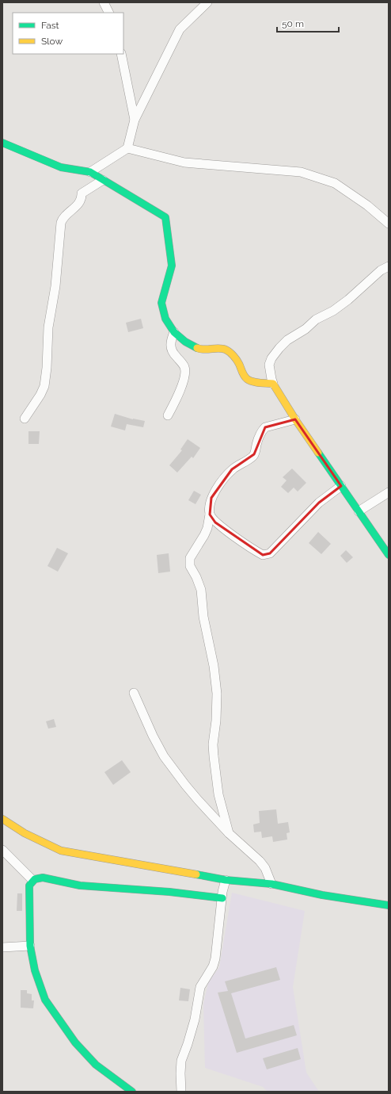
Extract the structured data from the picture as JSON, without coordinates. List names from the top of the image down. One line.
{"legend":["Fast","Slow"],"scale_bar":"50 m"}
